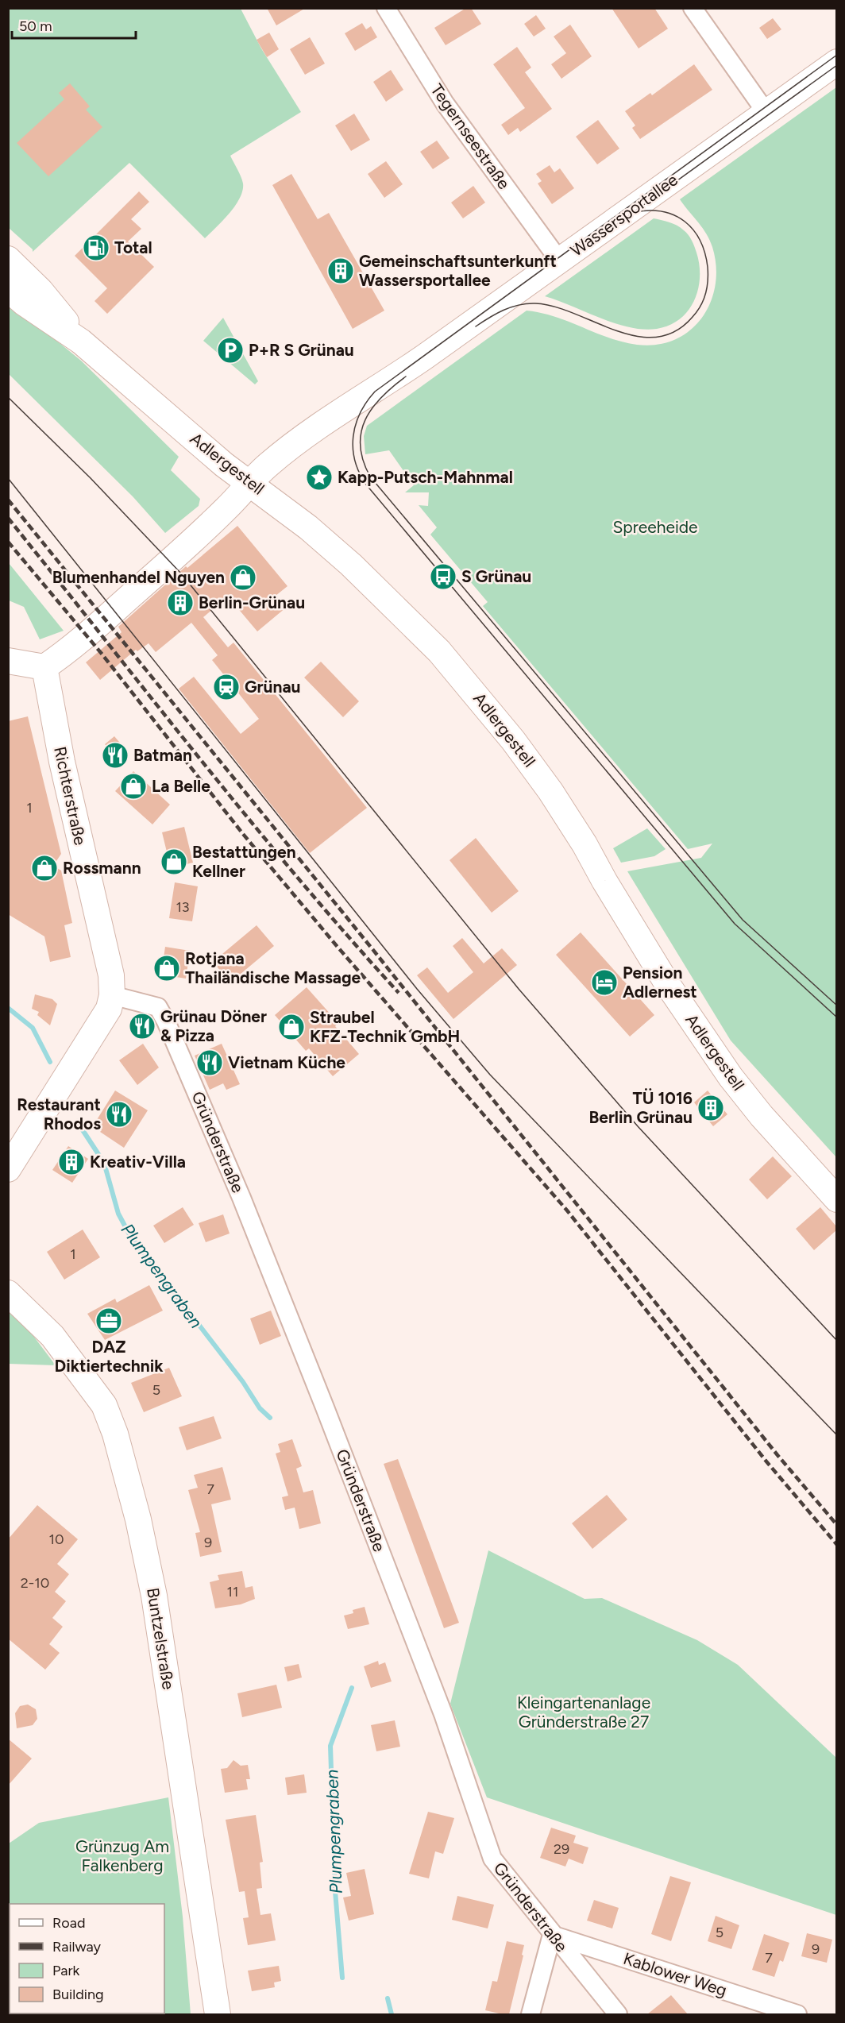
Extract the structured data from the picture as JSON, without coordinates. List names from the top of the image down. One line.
{"streets":{"main road":["Wassersportallee","Adlergestell","Richterstraße","Buntzelstraße"],"street":["Tegernseestraße","Gründerstraße","Kablower Weg"]},"crossings":[["Tegernseestraße","Wassersportallee"],["Wassersportallee","Adlergestell"],["Richterstraße","Gründerstraße"],["Gründerstraße","Kablower Weg"]],"water":["Plumpengraben"],"parks":["Spreeheide","Kleingartenanlage Gründerstraße 27","Grünzug Am Falkenberg"],"places":{"fuel station":["Total"],"building":["Gemeinschaftsunterkunft Wassersportallee","Berlin-Grünau","TÜ 1016 Berlin Grünau","Kreativ-Villa"],"parking":["P+R S Grünau"],"place":["Kapp-Putsch-Mahnmal"],"bus stop":["S Grünau"],"shop":["Blumenhandel Nguyen","La Belle","Bestattungen Kellner","Rossmann","Rotjana Thailändische Massage","Straubel KFZ-Technik GmbH"],"station":["Grünau"],"restaurant":["Batman","Grünau Döner & Pizza","Vietnam Küche","Restaurant Rhodos"],"hotel":["Pension Adlernest"],"office":["DAZ Diktiertechnik"]},"house_numbers":["1","13","1","5","7","10","9","2-10","11","29","5","9","7"],"legend":["Road","Railway","Park","Building"],"scale_bar":"50 m"}
